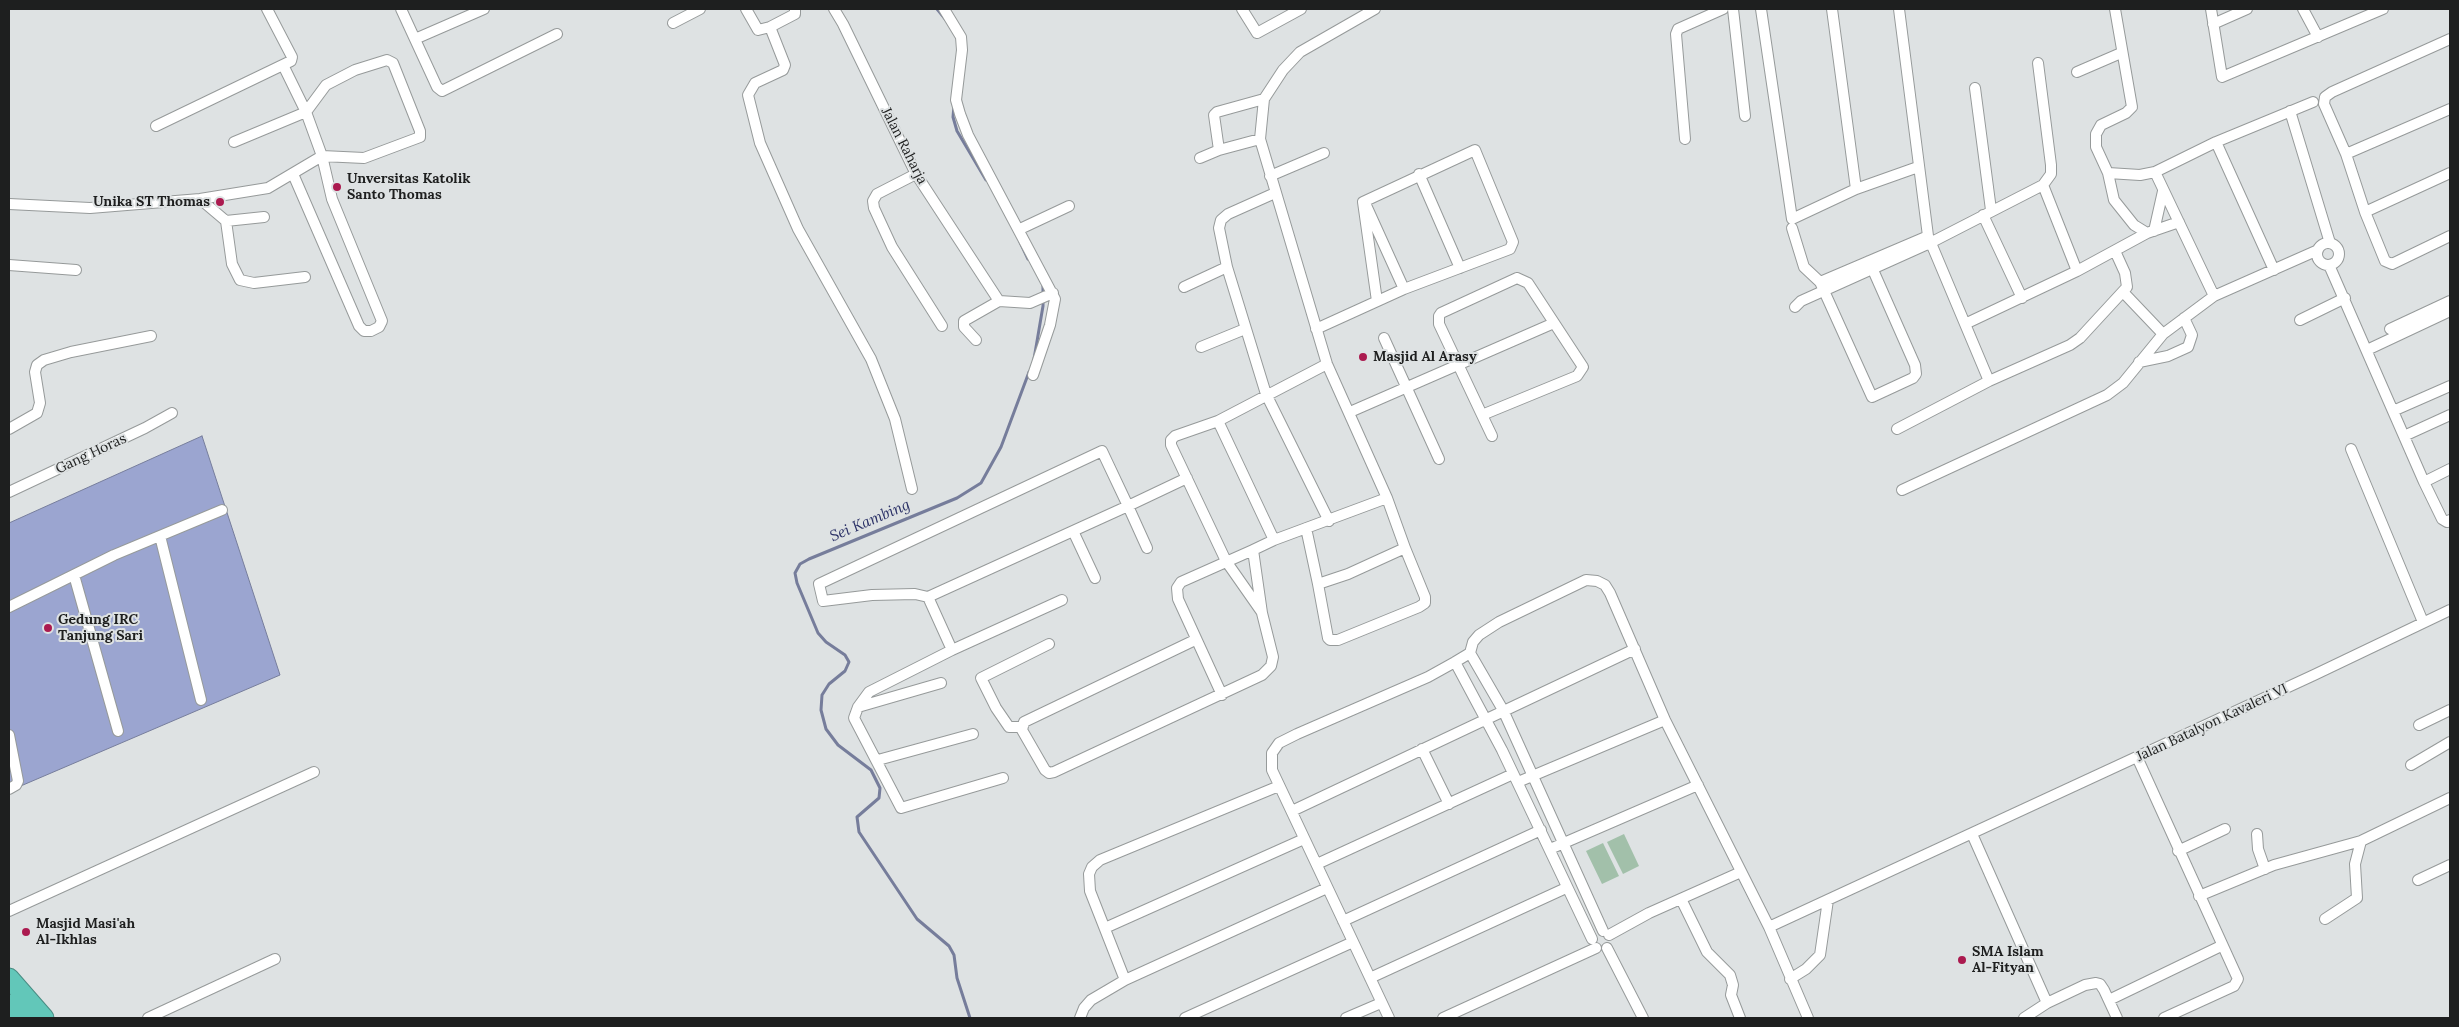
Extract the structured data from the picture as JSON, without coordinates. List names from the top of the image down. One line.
{"streets":{"street":["Jalan Raharja","Gang Horas","Jalan Batalyon Kavaleri VI"]},"water":["Sei Kambing"],"places":["Unversitas Katolik Santo Thomas","Unika ST Thomas","Masjid Al Arasy","Gedung IRC Tanjung Sari","Masjid Masi'ah Al-Ikhlas","SMA Islam Al-Fityan"]}
